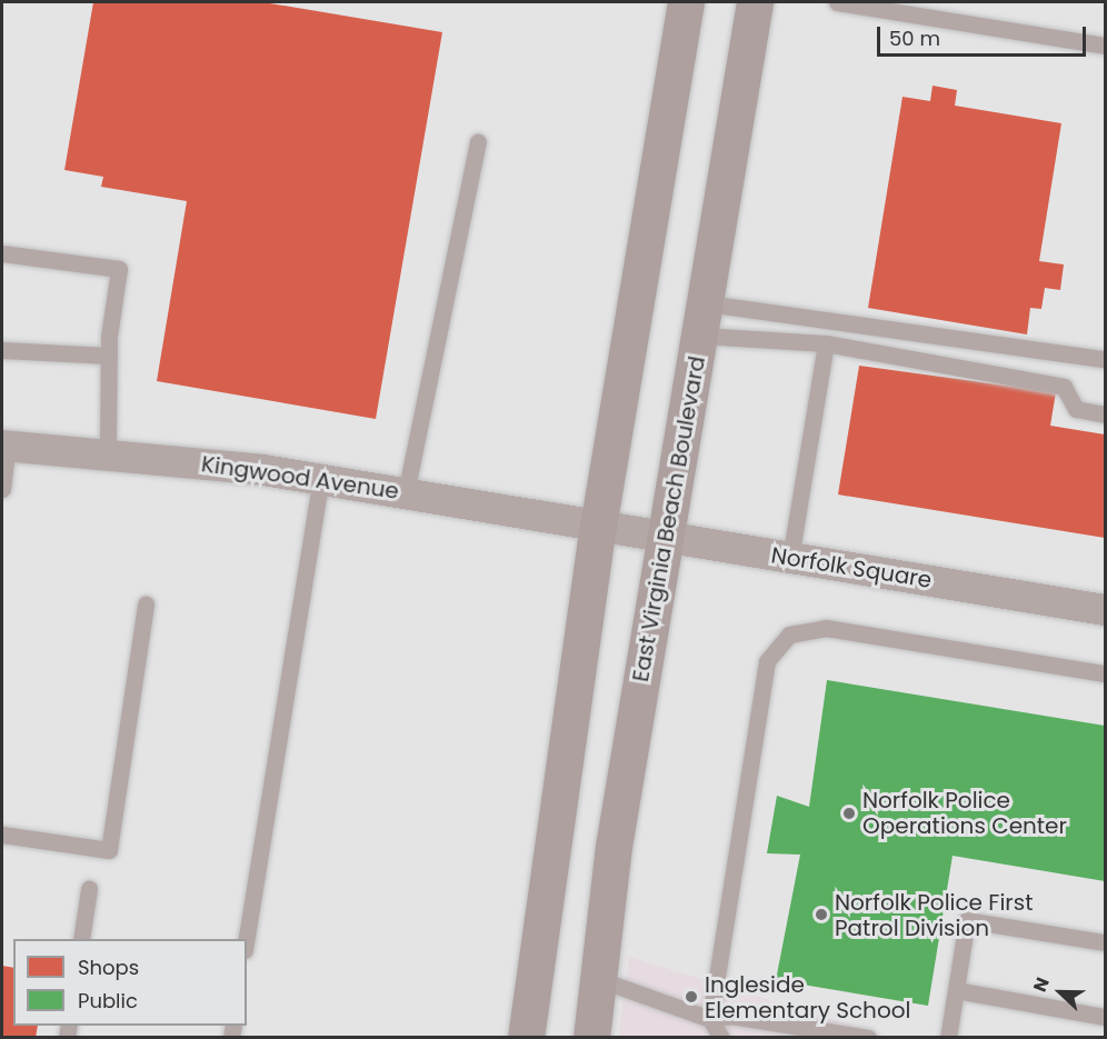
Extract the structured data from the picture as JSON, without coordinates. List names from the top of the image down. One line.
{"streets":{"main road":["East Virginia Beach Boulevard"],"street":["Kingwood Avenue","Norfolk Square"]},"crossings":[["Kingwood Avenue","Norfolk Square"],["East Virginia Beach Boulevard","Norfolk Square"]],"places":["Norfolk Police Operations Center","Norfolk Police First Patrol Division","Ingleside Elementary School"],"legend":["Shops","Public"],"scale_bar":"50 m","north":"left"}
